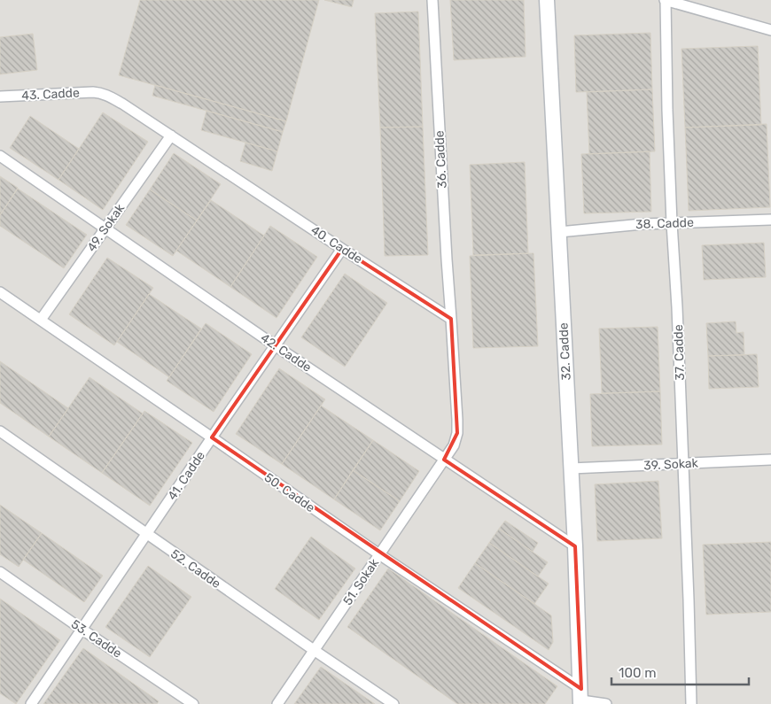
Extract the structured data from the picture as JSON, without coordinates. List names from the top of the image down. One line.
{"streets":{"street":["43. Cadde","36. Cadde","38. Cadde","49. Sokak","40. Cadde","32. Cadde","42. Cadde","37. Cadde","39. Sokak","41. Cadde","50. Cadde","52. Cadde","51. Sokak","53. Cadde"]},"crossings":[["43. Cadde","40. Cadde"],["36. Cadde","40. Cadde"],["38. Cadde","32. Cadde"],["38. Cadde","37. Cadde"],["49. Sokak","40. Cadde"],["49. Sokak","42. Cadde"],["49. Sokak","50. Cadde"],["40. Cadde","41. Cadde"],["32. Cadde","42. Cadde"],["32. Cadde","39. Sokak"],["32. Cadde","50. Cadde"],["42. Cadde","41. Cadde"],["42. Cadde","51. Sokak"],["37. Cadde","39. Sokak"],["41. Cadde","50. Cadde"],["41. Cadde","52. Cadde"],["41. Cadde","53. Cadde"],["50. Cadde","51. Sokak"],["52. Cadde","51. Sokak"]],"scale_bar":"100 m"}
